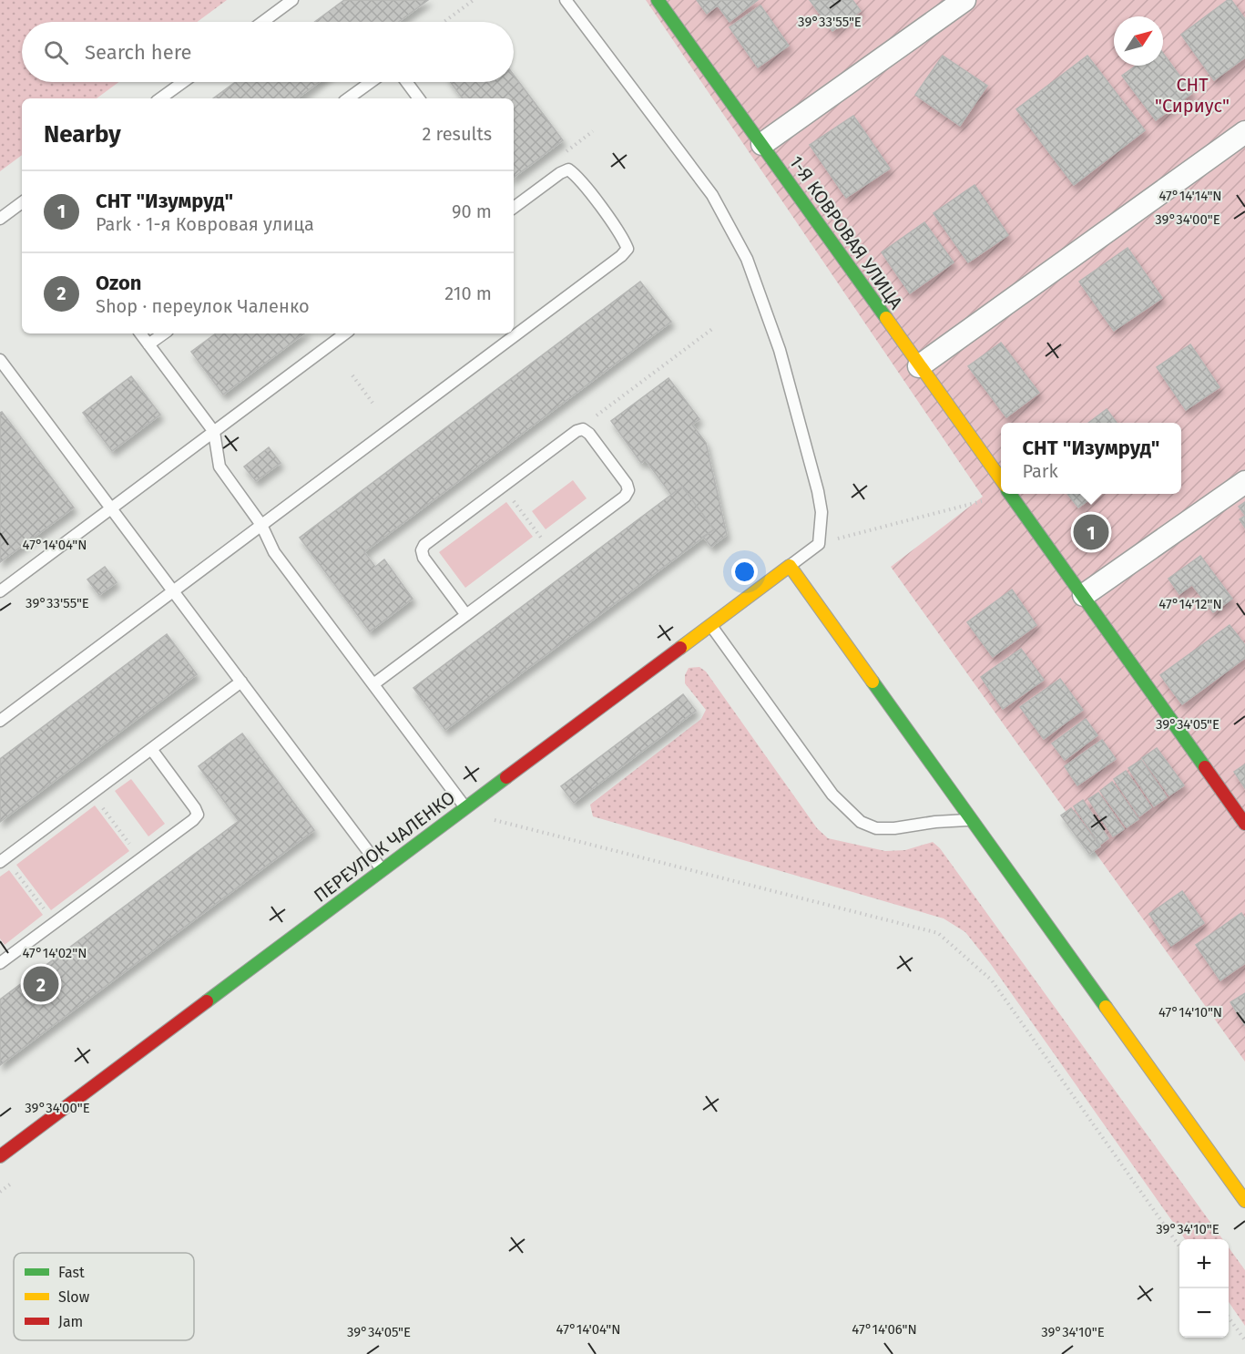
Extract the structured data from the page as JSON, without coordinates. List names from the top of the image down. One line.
{"streets":{"street":["1-Я КОВРОВАЯ УЛИЦА","ПЕРЕУЛОК ЧАЛЕНКО"]},"parks":["СНТ \"Сириус\""],"legend":["Fast","Slow","Jam"],"north":"top right","page":{"search":"Search here","heading":["Nearby","2 results"],"list":[{"mark":"1","name":"СНТ \"Изумруд\"","note":"Park · 1-я Ковровая улица","value":"90 m"},{"mark":"2","name":"Ozon","note":"Shop · переулок Чаленко","value":"210 m"}],"popup":["СНТ \"Изумруд\"","Park"],"pins":["1","2"],"map_buttons":["+","−"]},"coordinates":["39°33'55\"E","47°14'14\"N","39°34'00\"E","47°14'04\"N","47°14'12\"N","39°34'05\"E","47°14'02\"N","47°14'10\"N","39°34'10\"E","47°14'06\"N"]}
